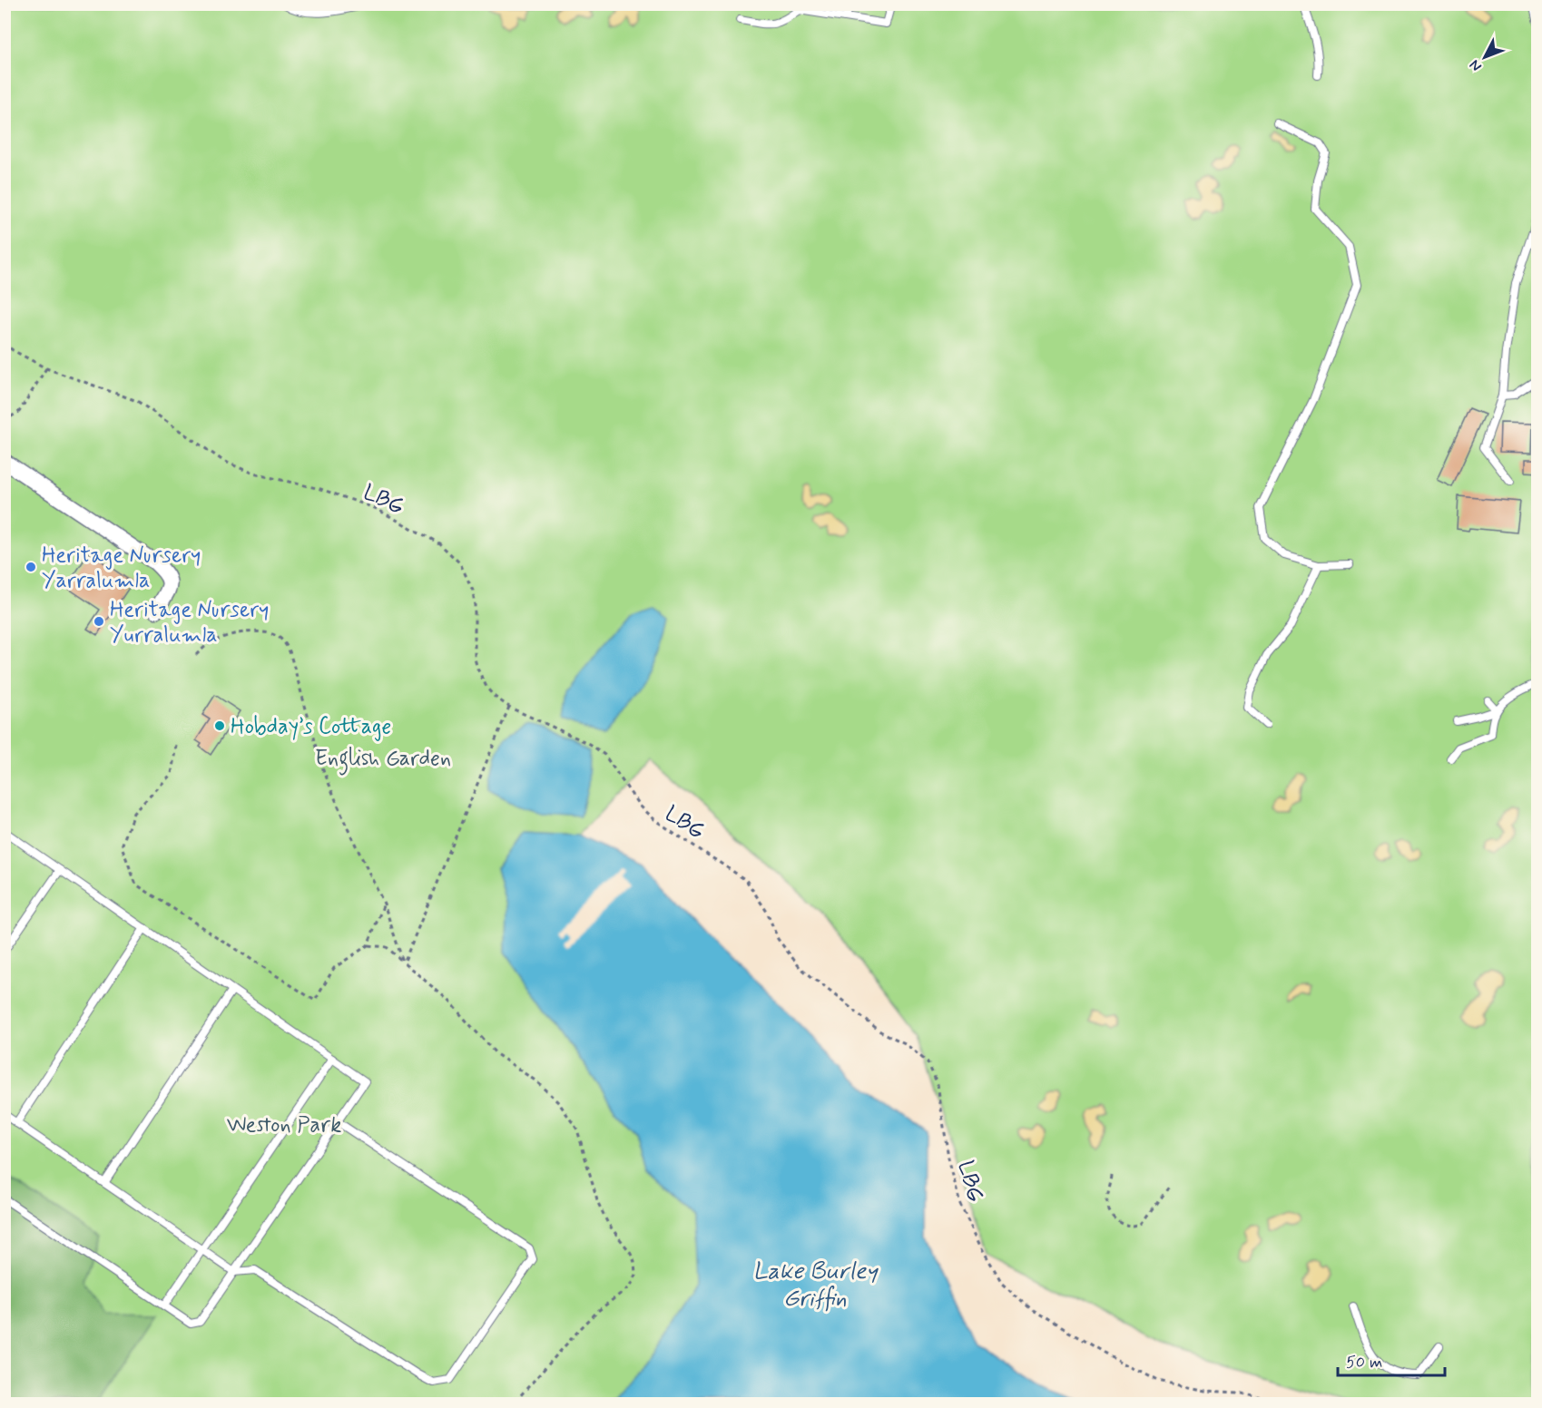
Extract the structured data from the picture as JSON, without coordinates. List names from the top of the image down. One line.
{"streets":{"path":["LBG"]},"water":["Lake Burley Griffin"],"parks":["English Garden","Weston Park"],"places":["Heritage Nursery Yarralumla","Heritage Nursery Yurralumla","Hobday’s Cottage"],"scale_bar":"50 m","north":"bottom left"}
